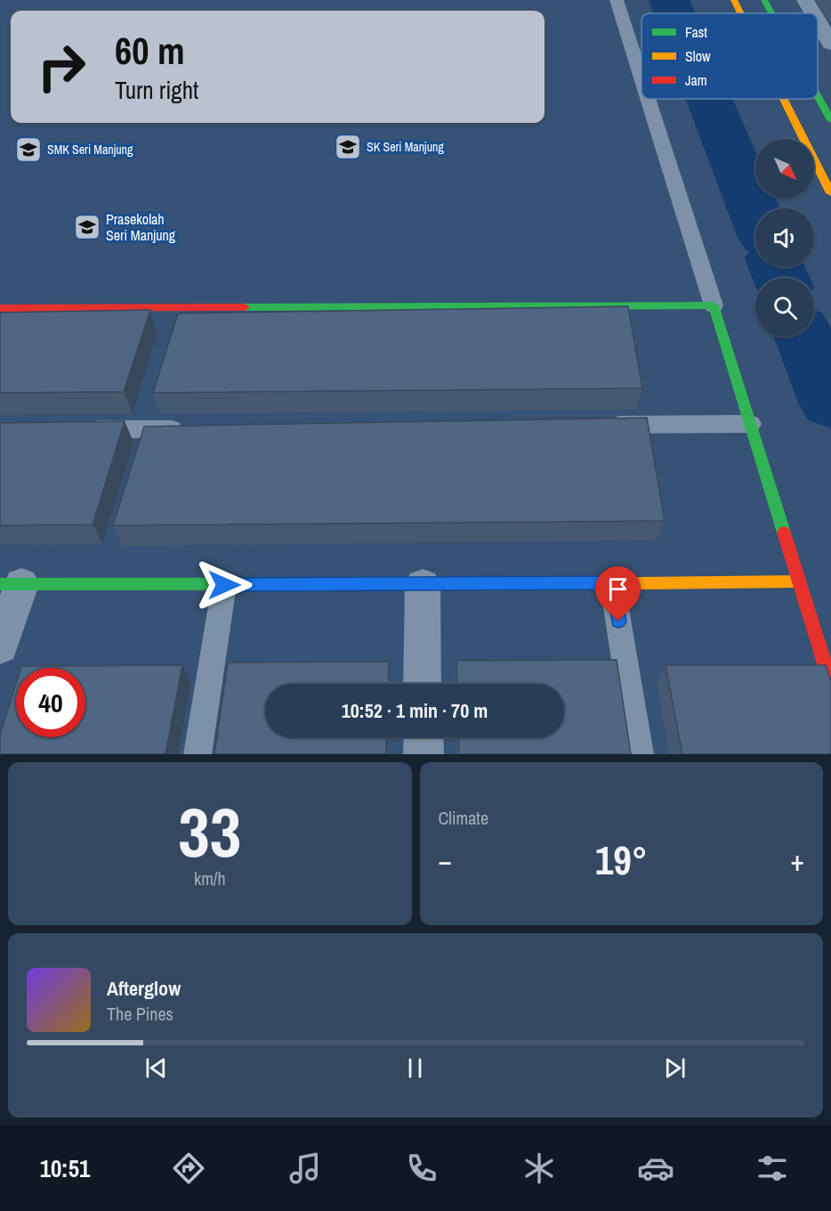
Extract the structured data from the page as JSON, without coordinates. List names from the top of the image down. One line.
{"places":{"school or university":["SK Seri Manjung","SMK Seri Manjung","Prasekolah Seri Manjung"]},"legend":["Fast","Slow","Jam"],"north":"bottom right","page":{"turn":["60 m","Turn right"],"limit":"40","trip":"10:52 · 1 min · 70 m","tile":[["33","km/h"],"Climate"],"heat":["−","19°","+"],"song":["Afterglow","The Pines"],"tabs":"10:51"}}
